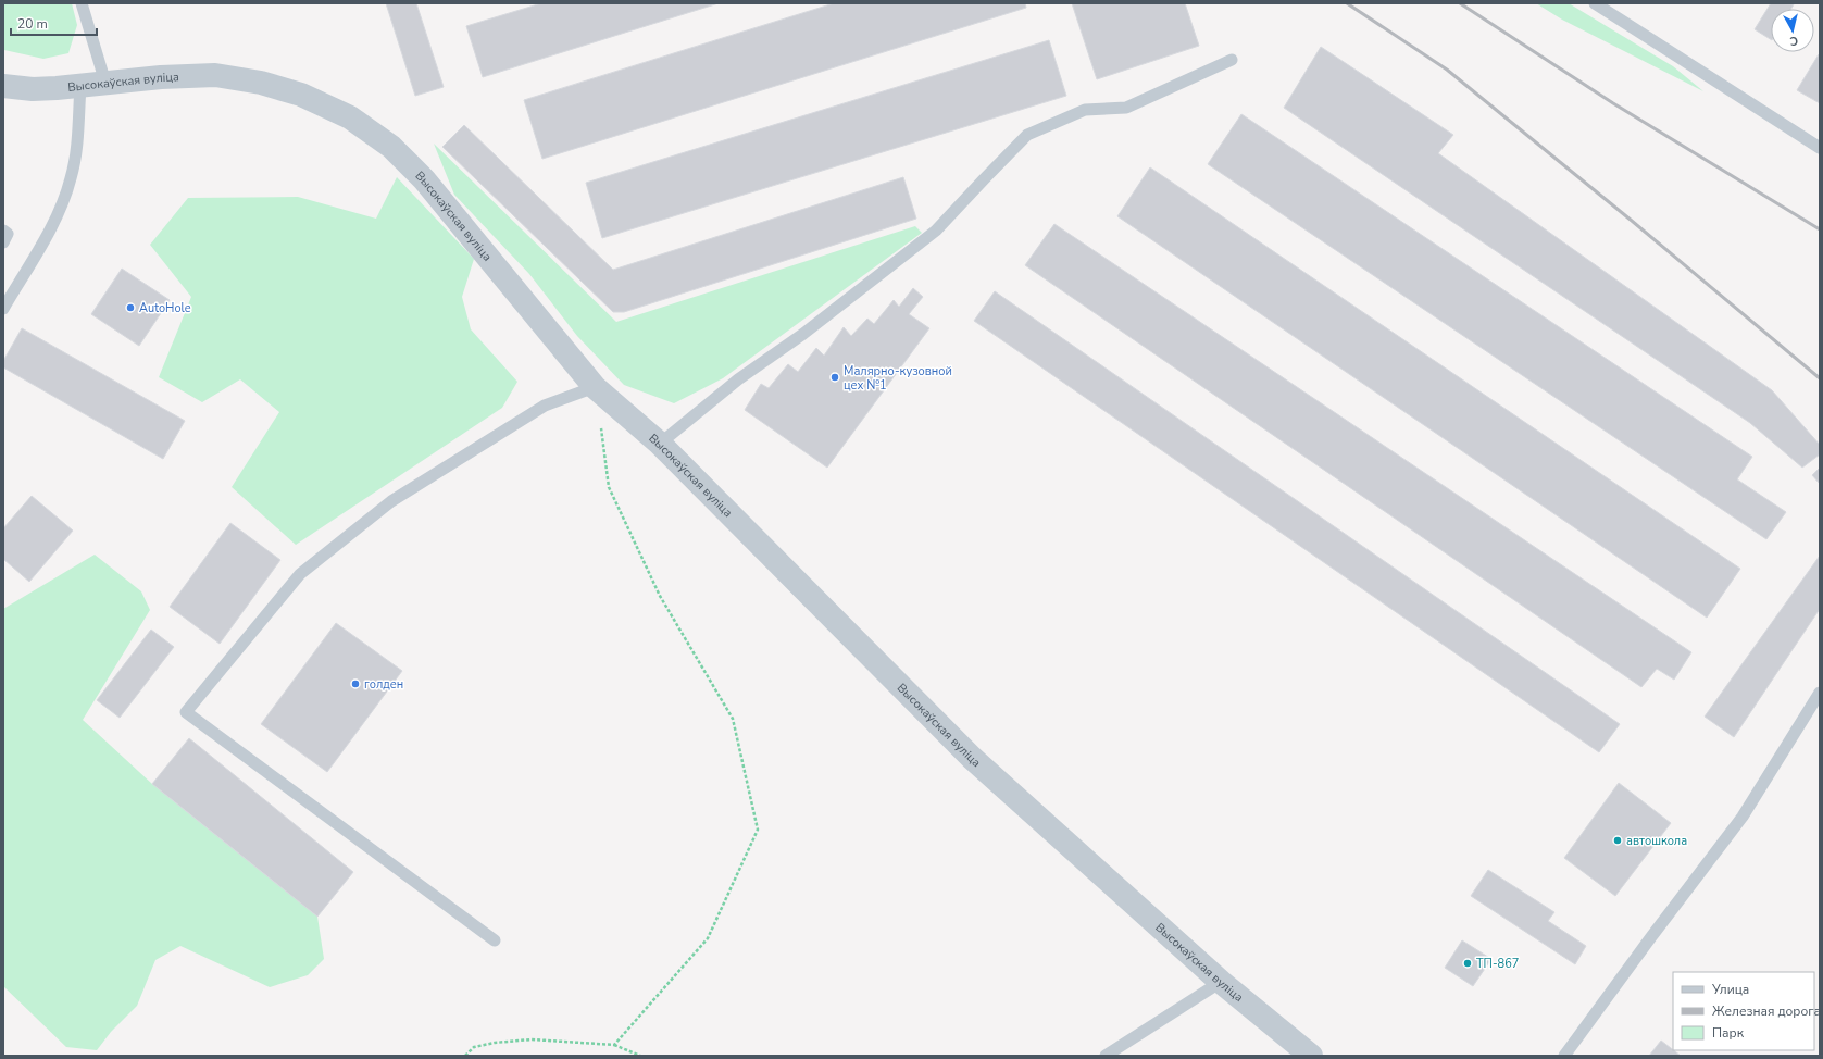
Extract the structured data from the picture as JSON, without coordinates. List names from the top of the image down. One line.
{"streets":{"street":["Высокаўская вуліца"]},"places":["AutoHole","Малярно-кузовной цех №1","голден","автошкола","ТП-867"],"legend":["Улица","Железная дорога","Парк"],"scale_bar":"20 m","north":"bottom"}
